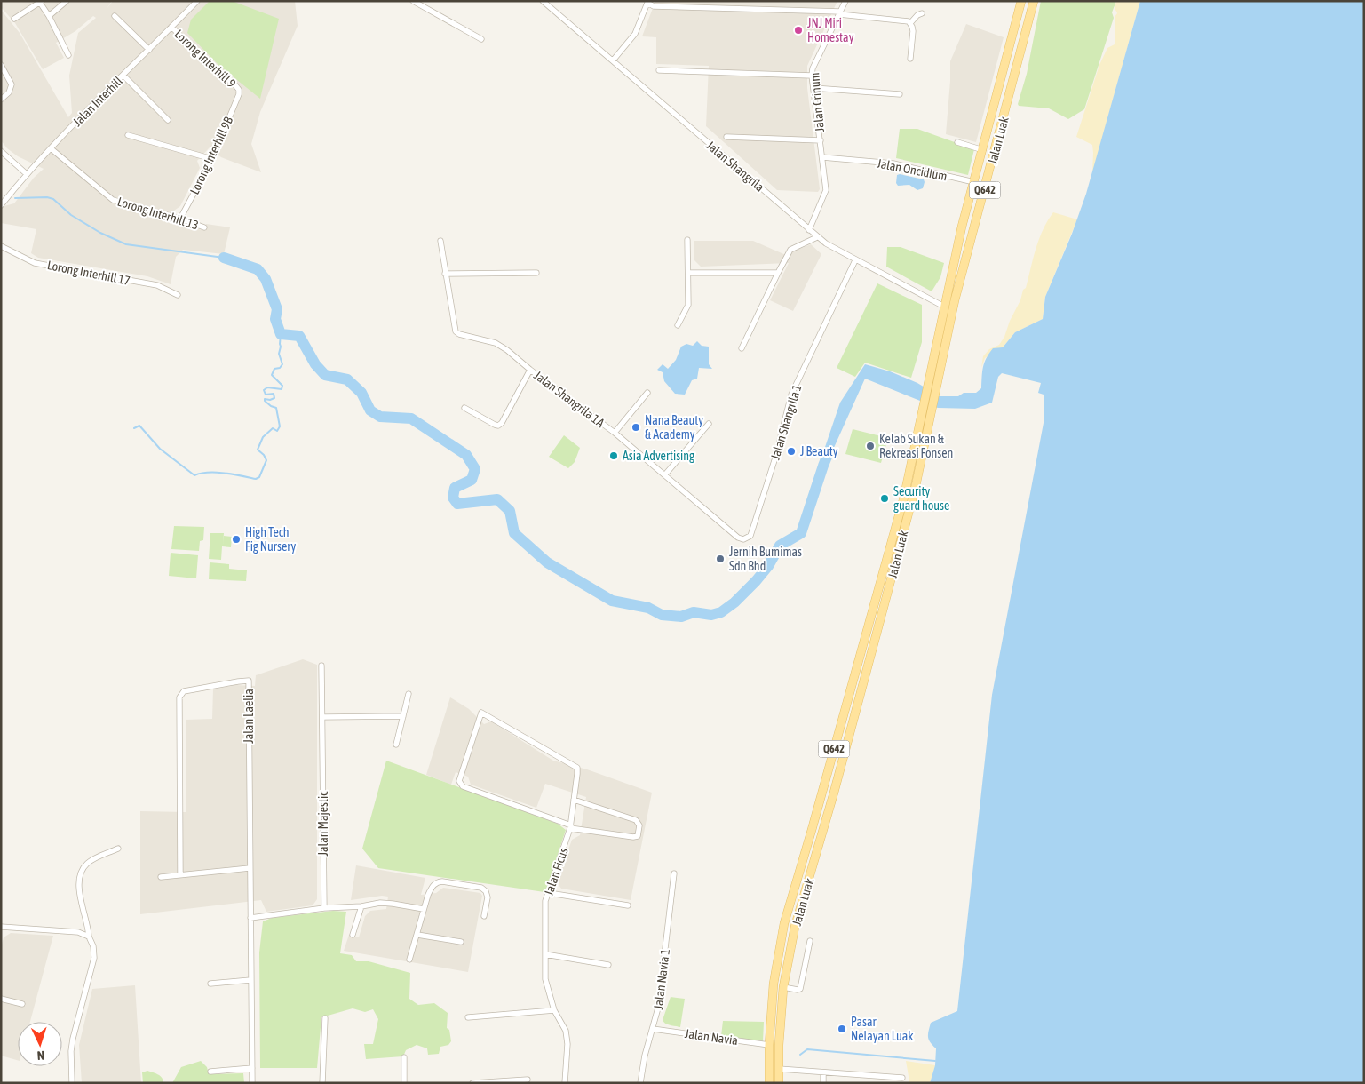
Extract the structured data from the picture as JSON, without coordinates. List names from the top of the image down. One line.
{"streets":{"main road":["Jalan Luak","Q642"],"street":["Lorong Interhill 9","Jalan Interhill","Jalan Crinum","Lorong Interhill 9B","Jalan Shangrila","Jalan Oncidium","Lorong Interhill 13","Lorong Interhill 17","Jalan Shangrila 1A","Jalan Shangrila 1","Jalan Laelia","Jalan Majestic","Jalan Ficus","Jalan Navia 1","Jalan Navia"]},"crossings":[["Lorong Interhill 9","Jalan Interhill"],["Lorong Interhill 9","Lorong Interhill 9B"],["Jalan Interhill","Lorong Interhill 13"],["Jalan Crinum","Jalan Shangrila"],["Jalan Crinum","Jalan Oncidium"],["Jalan Luak","Jalan Shangrila"],["Jalan Luak","Jalan Oncidium"],["Jalan Luak","Jalan Navia"],["Lorong Interhill 9B","Lorong Interhill 13"],["Jalan Shangrila","Jalan Shangrila 1"],["Jalan Shangrila 1A","Jalan Shangrila 1"],["Jalan Navia 1","Jalan Navia"]],"places":["JNJ Miri Homestay","Nana Beauty & Academy","Kelab Sukan & Rekreasi Fonsen","J Beauty","Asia Advertising","Security guard house","High Tech Fig Nursery","Jernih Bumimas Sdn Bhd","Pasar Nelayan Luak"],"north":"bottom"}
